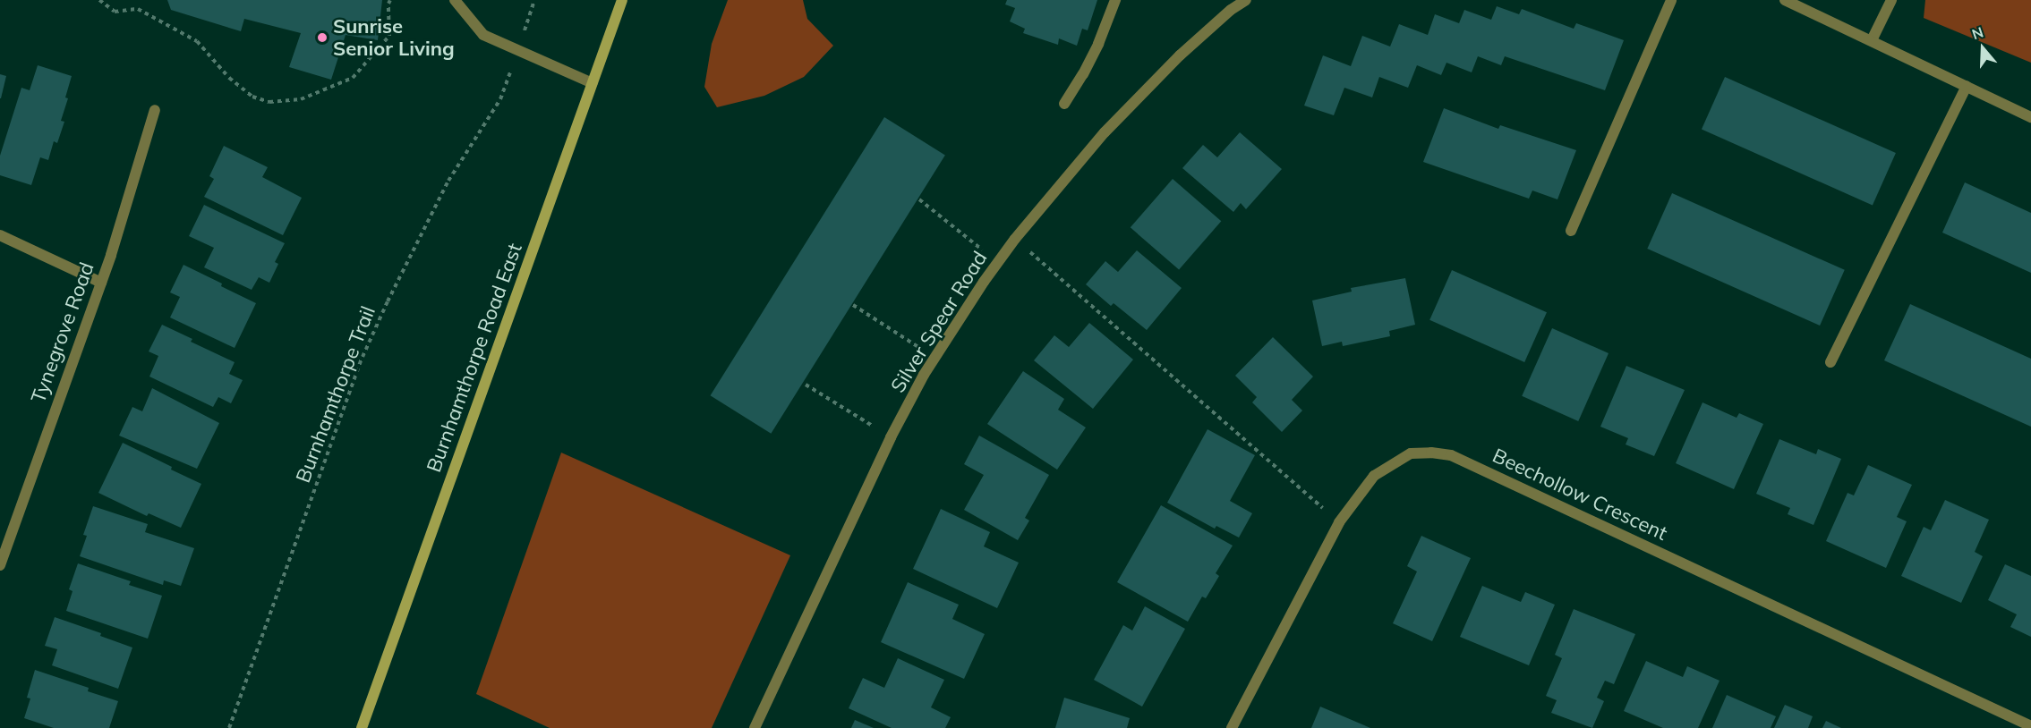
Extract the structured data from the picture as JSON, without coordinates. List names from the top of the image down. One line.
{"streets":{"main road":["Burnhamthorpe Road East"],"street":["Silver Spear Road","Tynegrove Road","Beechollow Crescent"],"path":["Burnhamthorpe Trail"]},"places":["Sunrise Senior Living"],"north":"top"}
